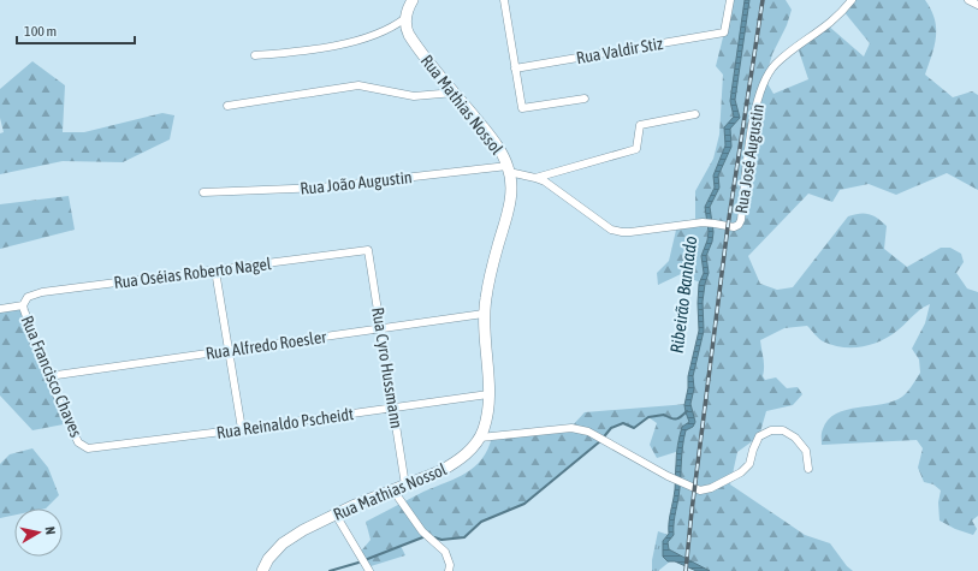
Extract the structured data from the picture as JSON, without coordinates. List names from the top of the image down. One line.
{"streets":{"street":["Rua Valdir Stiz","Rua Mathias Nossol","Rua José Augustin","Rua João Augustin","Rua Oséias Roberto Nagel","Rua Alfredo Roesler","Rua Cyro Hussmann","Rua Francisco Chaves","Rua Reinaldo Pscheidt"]},"crossings":[["Rua Mathias Nossol","Rua José Augustin"],["Rua Mathias Nossol","Rua João Augustin"],["Rua Mathias Nossol","Rua Alfredo Roesler"],["Rua Mathias Nossol","Rua Cyro Hussmann"],["Rua Mathias Nossol","Rua Reinaldo Pscheidt"],["Rua José Augustin","Rua João Augustin"],["Rua Oséias Roberto Nagel","Rua Cyro Hussmann"],["Rua Oséias Roberto Nagel","Rua Francisco Chaves"],["Rua Alfredo Roesler","Rua Cyro Hussmann"],["Rua Alfredo Roesler","Rua Francisco Chaves"],["Rua Cyro Hussmann","Rua Reinaldo Pscheidt"],["Rua Francisco Chaves","Rua Reinaldo Pscheidt"]],"water":["Ribeirão Banhado"],"scale_bar":"100 m","north":"right"}
